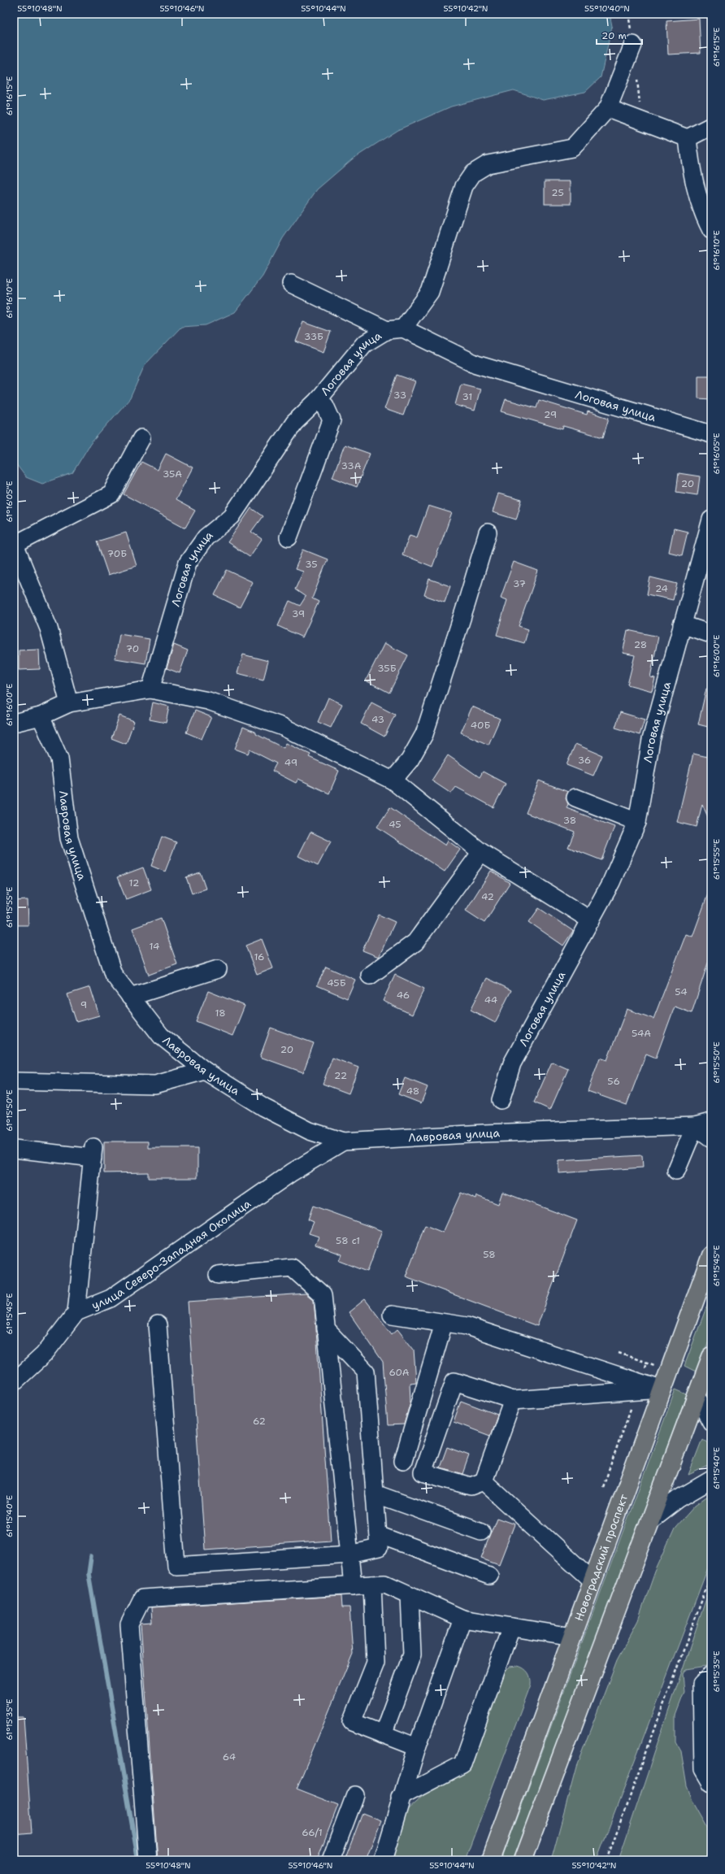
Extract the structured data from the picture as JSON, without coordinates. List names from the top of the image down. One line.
{"streets":{"main road":["Новоградский проспект"],"street":["Логовая улица","Лавровая улица","улица Северо-Западная Околица"]},"crossings":[["Лавровая улица","улица Северо-Западная Околица"]],"house_numbers":["25","33Б","33","31","29","33А","35А","20","70Б","35","37","24","39","28","70","35Б","43","40Б","36","49","38","45","12","42","14","16","45Б","54","46","44","9","18","54А","20","22","56","48","58 с1","58","60А","62","64","66/1"],"scale_bar":"20 m","coordinates":["55°10'48\"N","55°10'46\"N","55°10'44\"N","55°10'42\"N","55°10'40\"N","61°16'15\"E","61°16'10\"E","61°16'05\"E","61°16'00\"E","61°15'55\"E","61°15'50\"E","61°15'45\"E","61°15'40\"E","61°15'35\"E"]}
